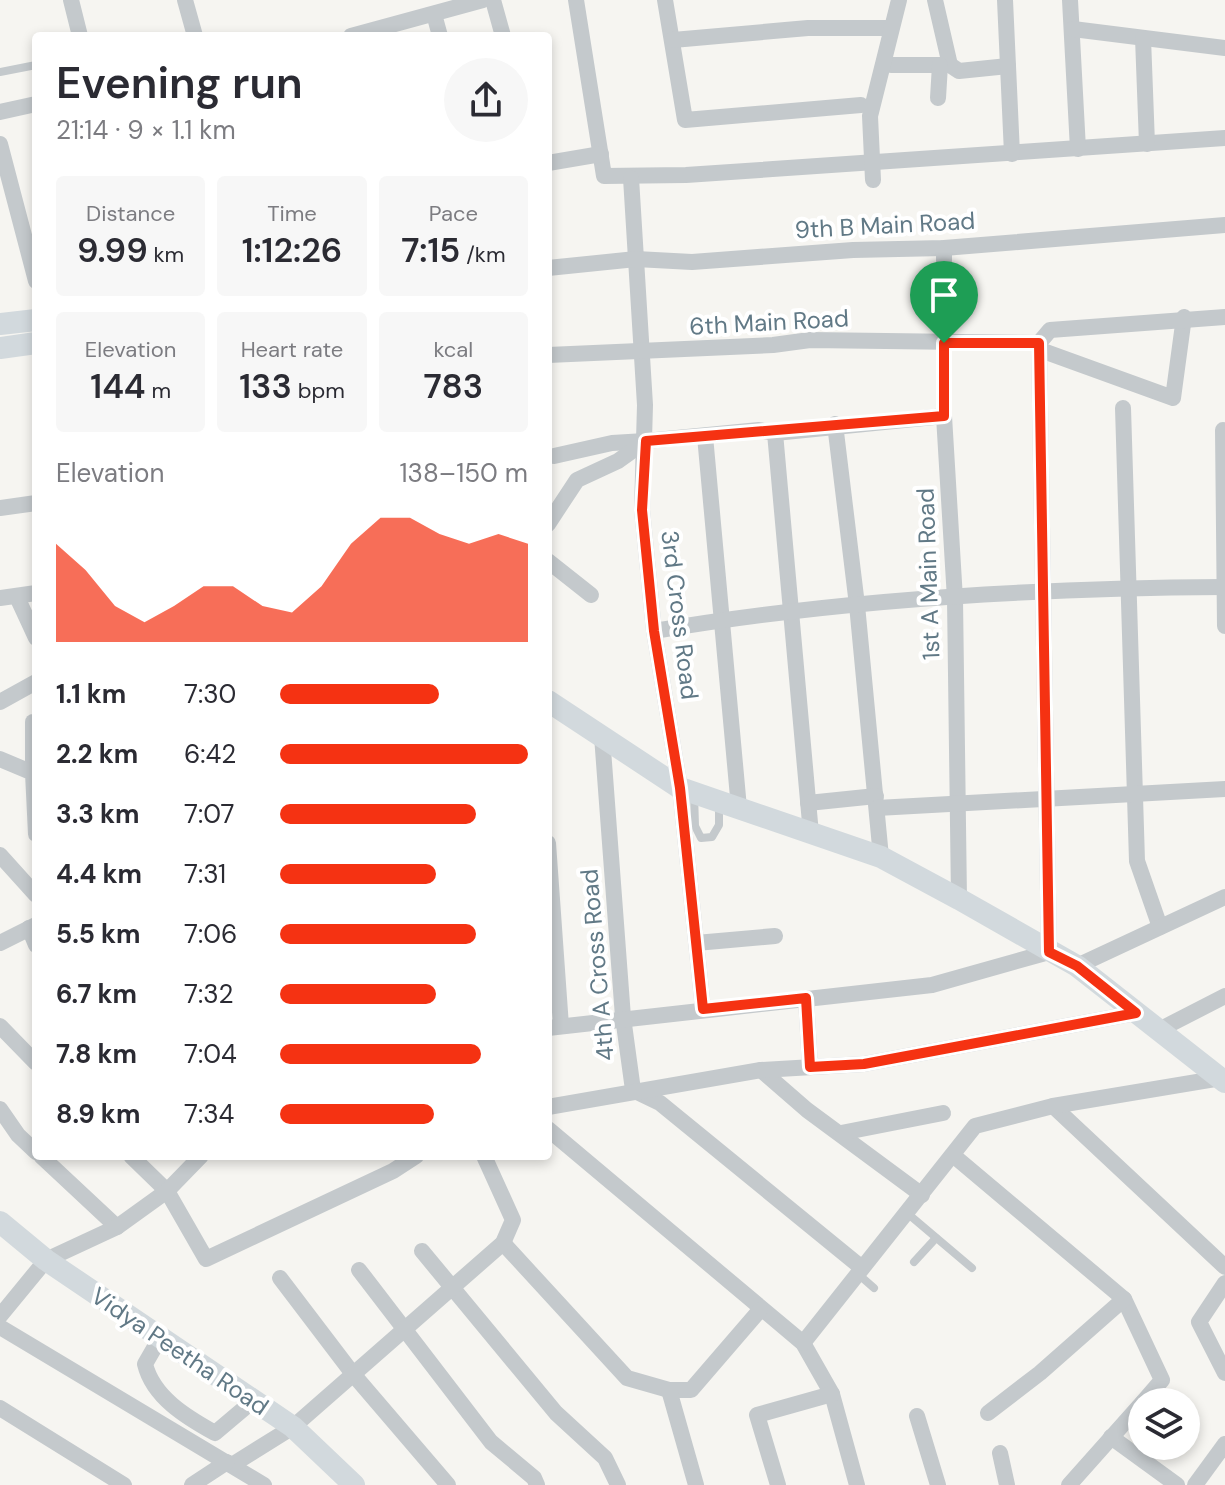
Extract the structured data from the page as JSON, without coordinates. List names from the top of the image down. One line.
{"streets":{"main road":["Vidya Peetha Road"],"street":["9th B Main Road","6th Main Road","1st A Main Road","3rd Cross Road","4th A Cross Road"]},"crossings":[["9th B Main Road","1st A Main Road"],["9th B Main Road","3rd Cross Road"],["6th Main Road","1st A Main Road"],["6th Main Road","3rd Cross Road"]],"page":{"heading":["Evening run","21:14 · 9 × 1.1 km"],"stats":[["Distance","9.99 km"],["Time","1:12:26"],["Pace","7:15 /km"],["Elevation","144 m"],["Heart rate","133 bpm"],["kcal","783"]],"chart":["Elevation","138–150 m"],"list":[{"name":"1.1 km","note":"7:30"},{"name":"2.2 km","note":"6:42"},{"name":"3.3 km","note":"7:07"},{"name":"4.4 km","note":"7:31"},{"name":"5.5 km","note":"7:06"},{"name":"6.7 km","note":"7:32"},{"name":"7.8 km","note":"7:04"},{"name":"8.9 km","note":"7:34"}]}}
